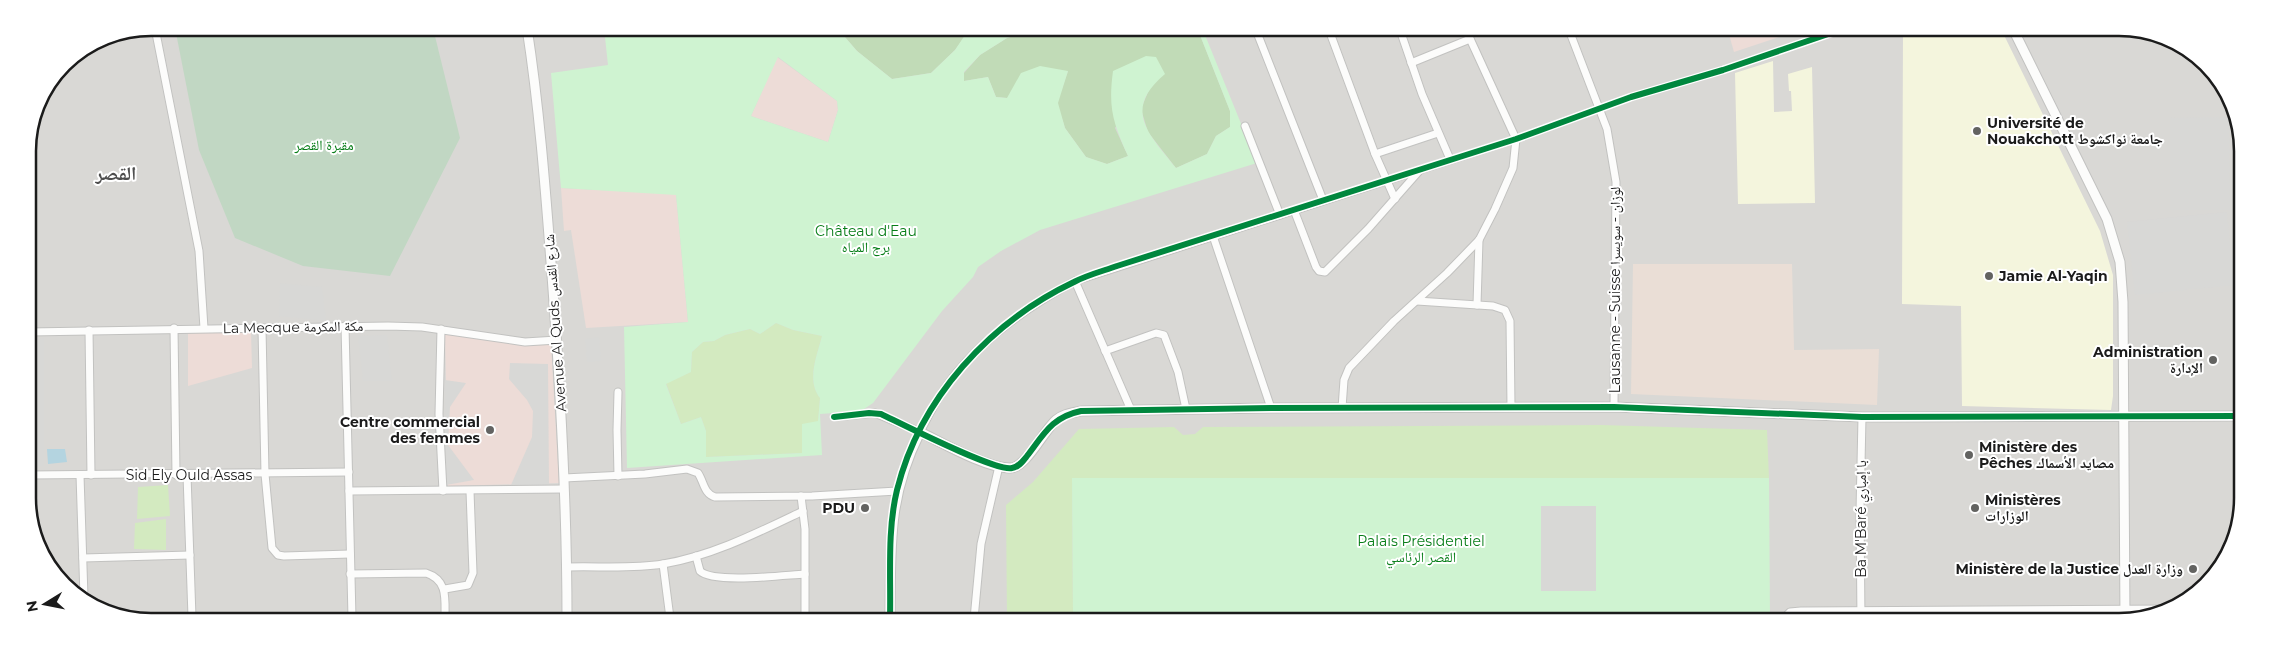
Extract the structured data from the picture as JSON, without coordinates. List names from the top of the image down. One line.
{"streets":{"street":["Lausanne - Suisse لوزان - سويسرا","Avenue Al Quds شارع القدس","La Mecque مكة المكرمة","Sid Ely Ould Assas","Ba M'Baré با إمباري"]},"crossings":[["Avenue Al Quds شارع القدس","La Mecque مكة المكرمة"]],"districts":["القصر"],"parks":["مقبرة القصر","Château d'Eau برج المياه","Palais Présidentiel القصر الرئاسي"],"places":["Université de Nouakchott جامعة نواكشوط","Jamie Al-Yaqin","Administration الإدارة","Centre commercial des femmes","Ministère des Pêches مصايد الأسماك","PDU","Ministères الوزارات","Ministère de la Justice وزارة العدل"],"north":"left"}
